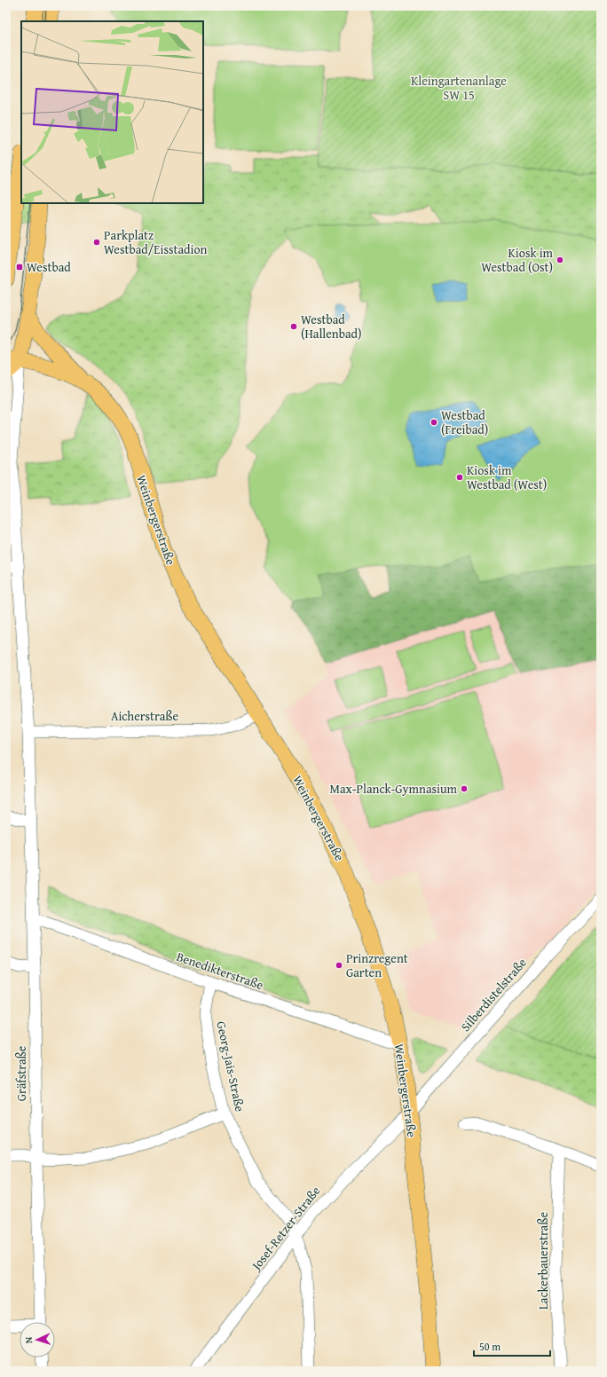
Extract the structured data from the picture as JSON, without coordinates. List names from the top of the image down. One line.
{"streets":{"main road":["Weinbergerstraße"],"street":["Aicherstraße","Benedikterstraße","Silberdistelstraße","Georg-Jais-Straße","Gräfstraße","Josef-Retzer-Straße","Lackerbauerstraße"]},"crossings":[["Weinbergerstraße","Aicherstraße"],["Weinbergerstraße","Benedikterstraße"],["Weinbergerstraße","Silberdistelstraße"],["Weinbergerstraße","Gräfstraße"],["Weinbergerstraße","Josef-Retzer-Straße"],["Aicherstraße","Gräfstraße"],["Benedikterstraße","Georg-Jais-Straße"],["Benedikterstraße","Gräfstraße"],["Silberdistelstraße","Josef-Retzer-Straße"],["Georg-Jais-Straße","Josef-Retzer-Straße"]],"parks":["Kleingartenanlage SW 15"],"places":{"other":["Parkplatz Westbad/Eisstadion","Kiosk im Westbad (Ost)","Westbad (Hallenbad)","Westbad (Freibad)","Kiosk im Westbad (West)","Max-Planck-Gymnasium","Prinzregent Garten"],"transit":["Westbad"]},"scale_bar":"50 m","north":"left"}
